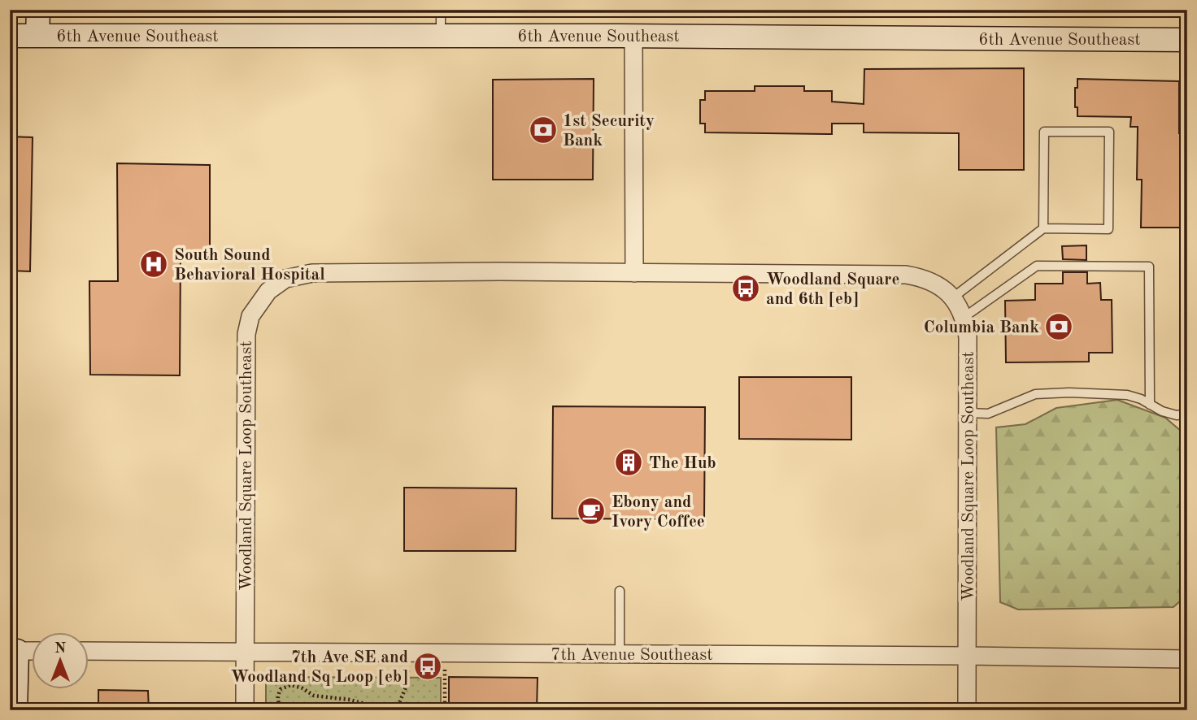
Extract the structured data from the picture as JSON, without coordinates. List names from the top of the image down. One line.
{"streets":{"street":["6th Avenue Southeast","Woodland Square Loop Southeast","7th Avenue Southeast"]},"crossings":[["Woodland Square Loop Southeast","7th Avenue Southeast"]],"places":{"bank":["1st Security Bank","Columbia Bank"],"hospital":["South Sound Behavioral Hospital"],"bus stop":["Woodland Square and 6th [eb]","7th Ave SE and Woodland Sq Loop [eb]"],"building":["The Hub"],"cafe":["Ebony and Ivory Coffee"]},"north":"top"}
